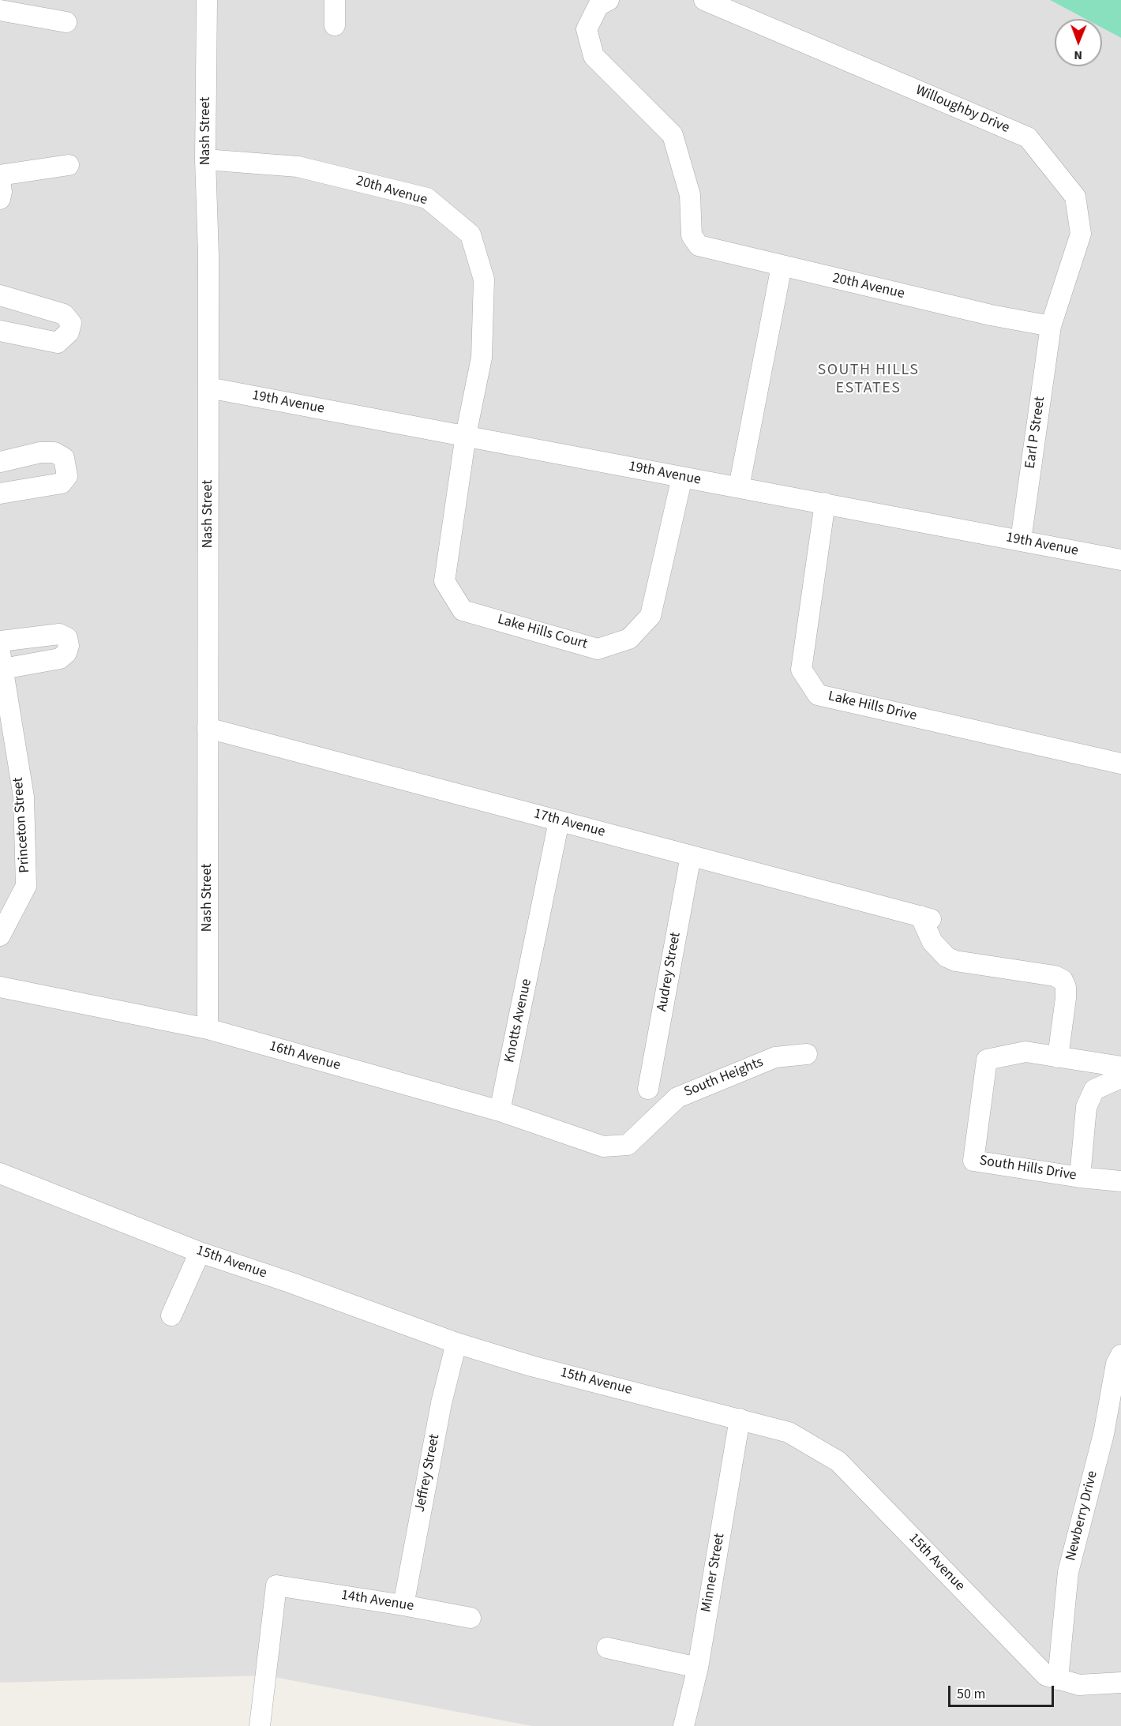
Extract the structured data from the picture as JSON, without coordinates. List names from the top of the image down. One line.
{"streets":{"street":["Willoughby Drive","Nash Street","20th Avenue","19th Avenue","Earl P Street","Lake Hills Court","Lake Hills Drive","17th Avenue","Princeton Street","Audrey Street","Knotts Avenue","16th Avenue","South Heights","South Hills Drive","15th Avenue","Jeffrey Street","Newberry Drive","Minner Street","14th Avenue"]},"crossings":[["Willoughby Drive","20th Avenue"],["Willoughby Drive","Earl P Street"],["Nash Street","20th Avenue"],["Nash Street","19th Avenue"],["Nash Street","17th Avenue"],["Nash Street","16th Avenue"],["20th Avenue","19th Avenue"],["20th Avenue","Earl P Street"],["20th Avenue","Lake Hills Court"],["19th Avenue","Earl P Street"],["19th Avenue","Lake Hills Court"],["19th Avenue","Lake Hills Drive"],["17th Avenue","Audrey Street"],["17th Avenue","Knotts Avenue"],["17th Avenue","South Hills Drive"],["Knotts Avenue","16th Avenue"],["16th Avenue","South Heights"],["15th Avenue","Jeffrey Street"],["15th Avenue","Newberry Drive"],["15th Avenue","Minner Street"],["Jeffrey Street","14th Avenue"]],"districts":["SOUTH HILLS ESTATES"],"scale_bar":"50 m","north":"bottom"}
